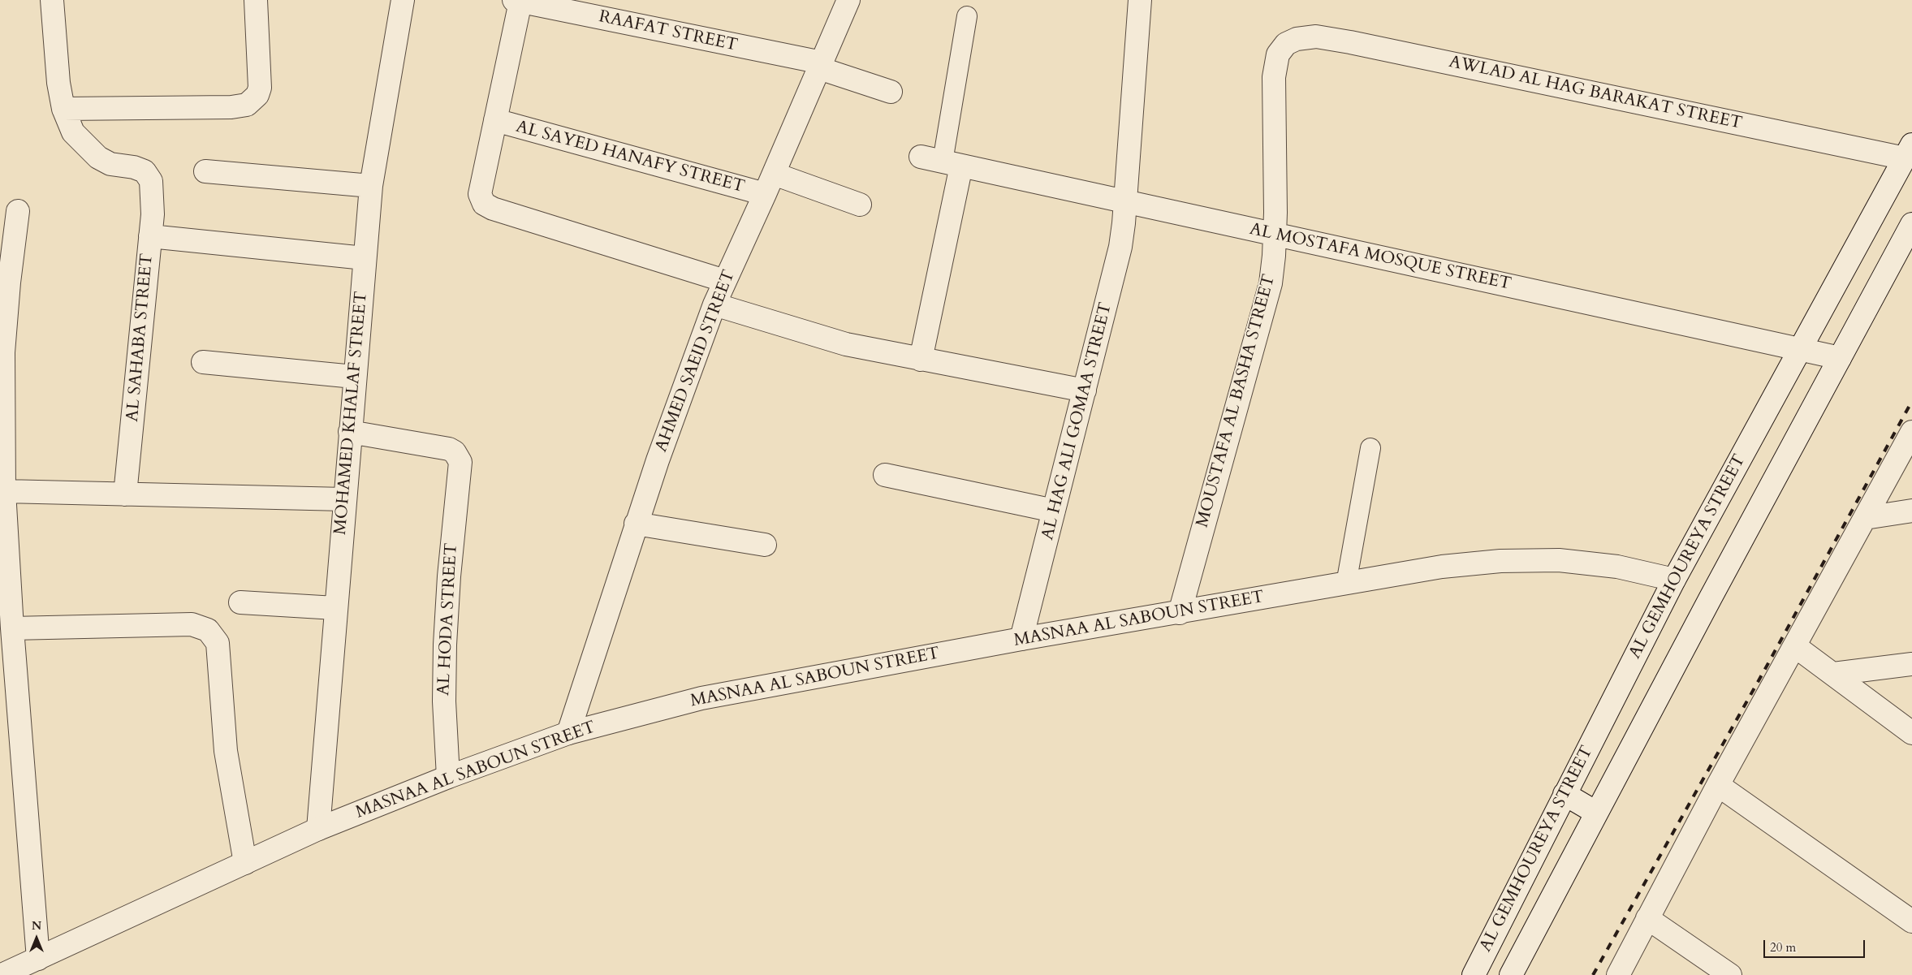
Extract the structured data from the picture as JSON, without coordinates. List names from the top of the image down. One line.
{"streets":{"street":["RAAFAT STREET","AWLAD AL HAG BARAKAT STREET","AL SAYED HANAFY STREET","AL MOSTAFA MOSQUE STREET","AL SAHABA STREET","AHMED SAEID STREET","MOUSTAFA AL BASHA STREET","MOHAMED KHALAF STREET","AL HAG ALI GOMAA STREET","AL GEMHOUREYA STREET","AL HODA STREET","MASNAA AL SABOUN STREET"]},"crossings":[["RAAFAT STREET","AHMED SAEID STREET"],["AWLAD AL HAG BARAKAT STREET","MOUSTAFA AL BASHA STREET"],["AWLAD AL HAG BARAKAT STREET","AL GEMHOUREYA STREET"],["AL SAYED HANAFY STREET","AHMED SAEID STREET"],["AL MOSTAFA MOSQUE STREET","MOUSTAFA AL BASHA STREET"],["AL MOSTAFA MOSQUE STREET","AL HAG ALI GOMAA STREET"],["AL MOSTAFA MOSQUE STREET","AL GEMHOUREYA STREET"],["AHMED SAEID STREET","MASNAA AL SABOUN STREET"],["MOUSTAFA AL BASHA STREET","MASNAA AL SABOUN STREET"],["MOHAMED KHALAF STREET","AL HODA STREET"],["MOHAMED KHALAF STREET","MASNAA AL SABOUN STREET"],["AL HAG ALI GOMAA STREET","MASNAA AL SABOUN STREET"],["AL GEMHOUREYA STREET","MASNAA AL SABOUN STREET"],["AL HODA STREET","MASNAA AL SABOUN STREET"]],"scale_bar":"20 m","north":"top"}
